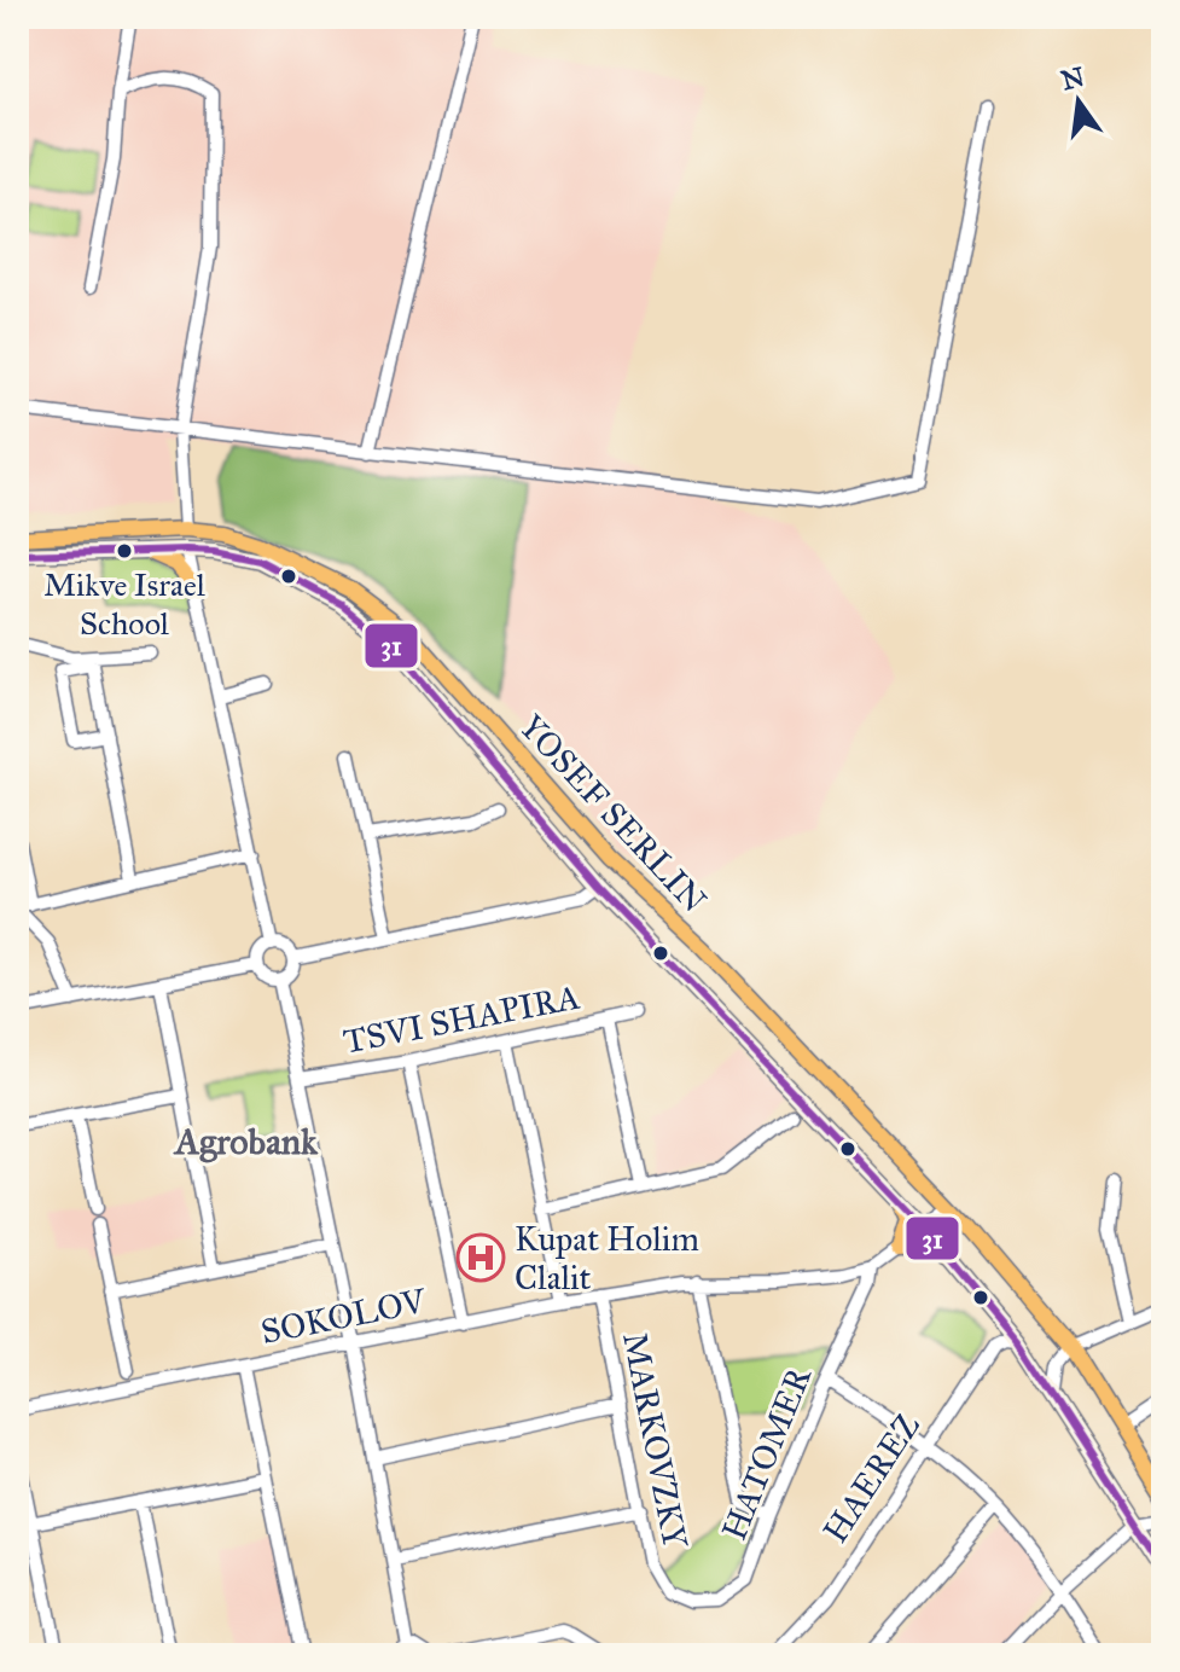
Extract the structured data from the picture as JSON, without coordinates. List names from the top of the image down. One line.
{"streets":{"main road":["YOSEF SERLIN"],"street":["TSVI SHAPIRA","SOKOLOV","MARKOVZKY","HATOMER","HAEREZ"]},"crossings":[["YOSEF SERLIN","SOKOLOV"],["YOSEF SERLIN","HAEREZ"],["SOKOLOV","MARKOVZKY"],["SOKOLOV","HATOMER"],["MARKOVZKY","HATOMER"]],"districts":["Agrobank"],"places":{"other":["Mikve Israel School"],"hospital":["Kupat Holim Clalit"]},"lines":["transit line 31"],"north":"top"}
